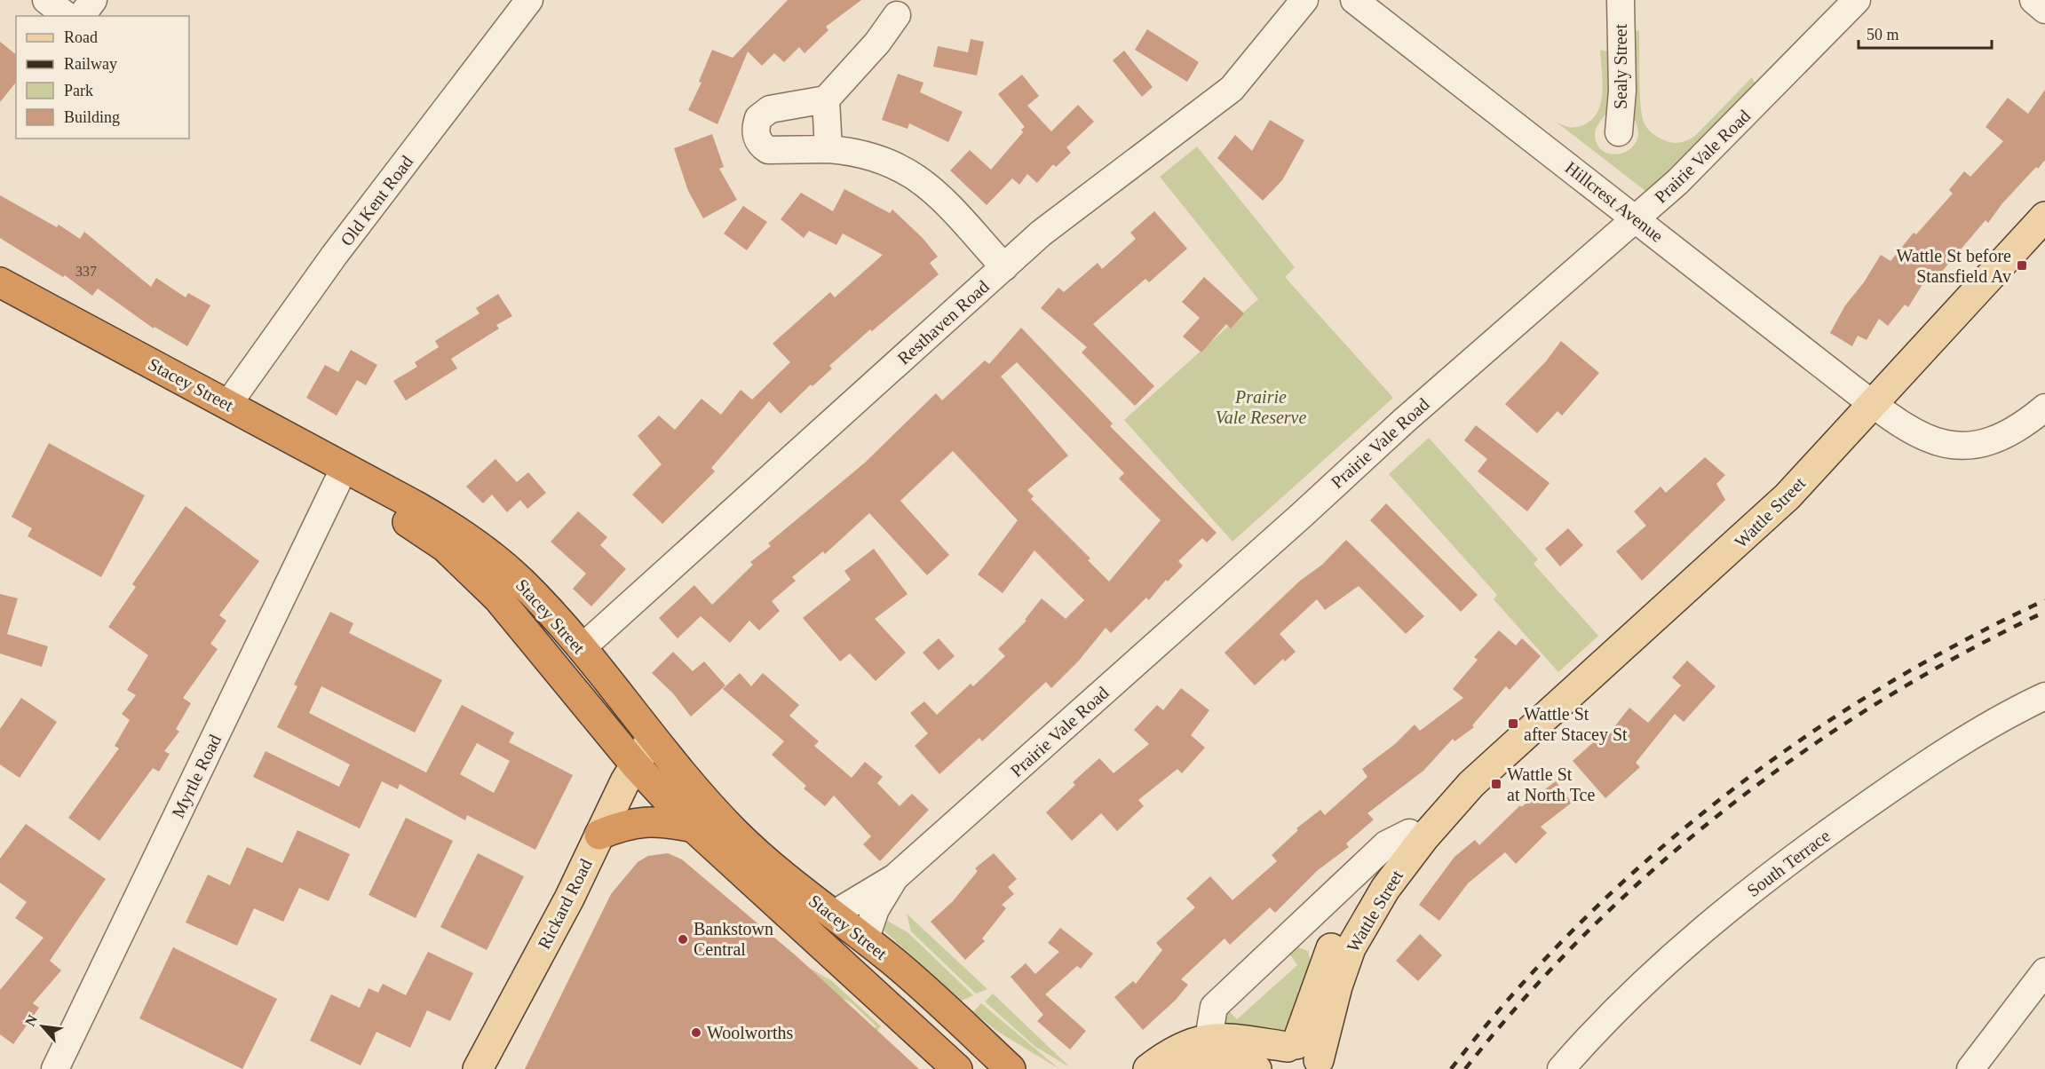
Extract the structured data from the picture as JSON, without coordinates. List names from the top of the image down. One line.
{"streets":{"highway":["Stacey Street"],"main road":["Wattle Street","Rickard Road"],"street":["Sealy Street","Prairie Vale Road","Old Kent Road","Hillcrest Avenue","Resthaven Road","Myrtle Road","South Terrace"]},"crossings":[["Prairie Vale Road","Hillcrest Avenue"],["Prairie Vale Road","Stacey Street"],["Old Kent Road","Stacey Street"],["Hillcrest Avenue","Wattle Street"],["Resthaven Road","Stacey Street"],["Stacey Street","Myrtle Road"],["Stacey Street","Rickard Road"]],"parks":["Prairie Vale Reserve"],"places":{"transit":["Wattle St before Stansfield Av","Wattle St after Stacey St","Wattle St at North Tce"],"other":["Bankstown Central","Woolworths"]},"house_numbers":["337"],"legend":["Road","Railway","Park","Building"],"scale_bar":"50 m","north":"top left"}
